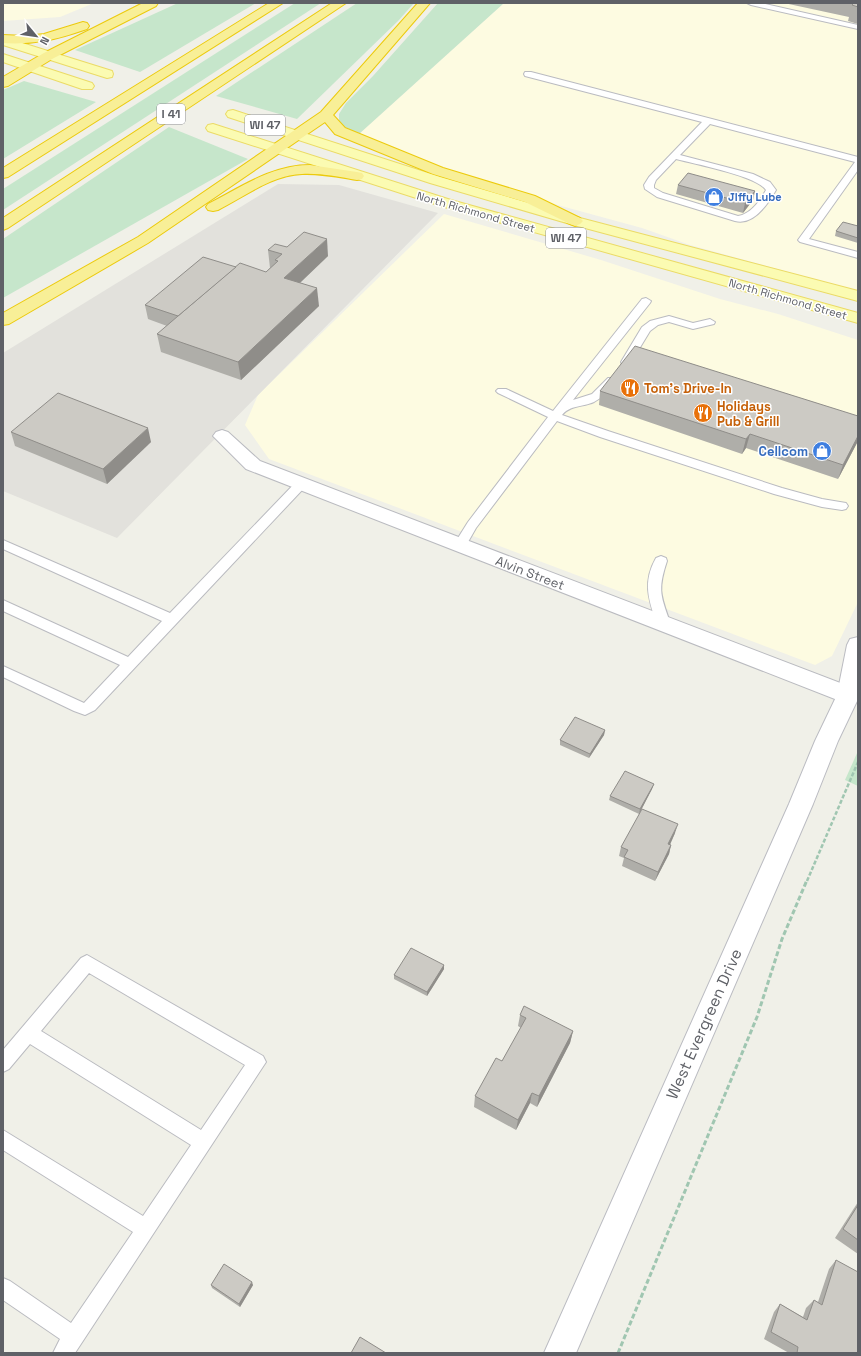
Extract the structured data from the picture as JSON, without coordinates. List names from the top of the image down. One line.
{"streets":{"highway":["I 41"],"main road":["WI 47","North Richmond Street"],"street":["Alvin Street","West Evergreen Drive"]},"crossings":[["Alvin Street","West Evergreen Drive"]],"places":{"shop":["Jiffy Lube","Cellcom"],"restaurant":["Tom's Drive-In","Holidays Pub & Grill"]},"north":"bottom right"}
